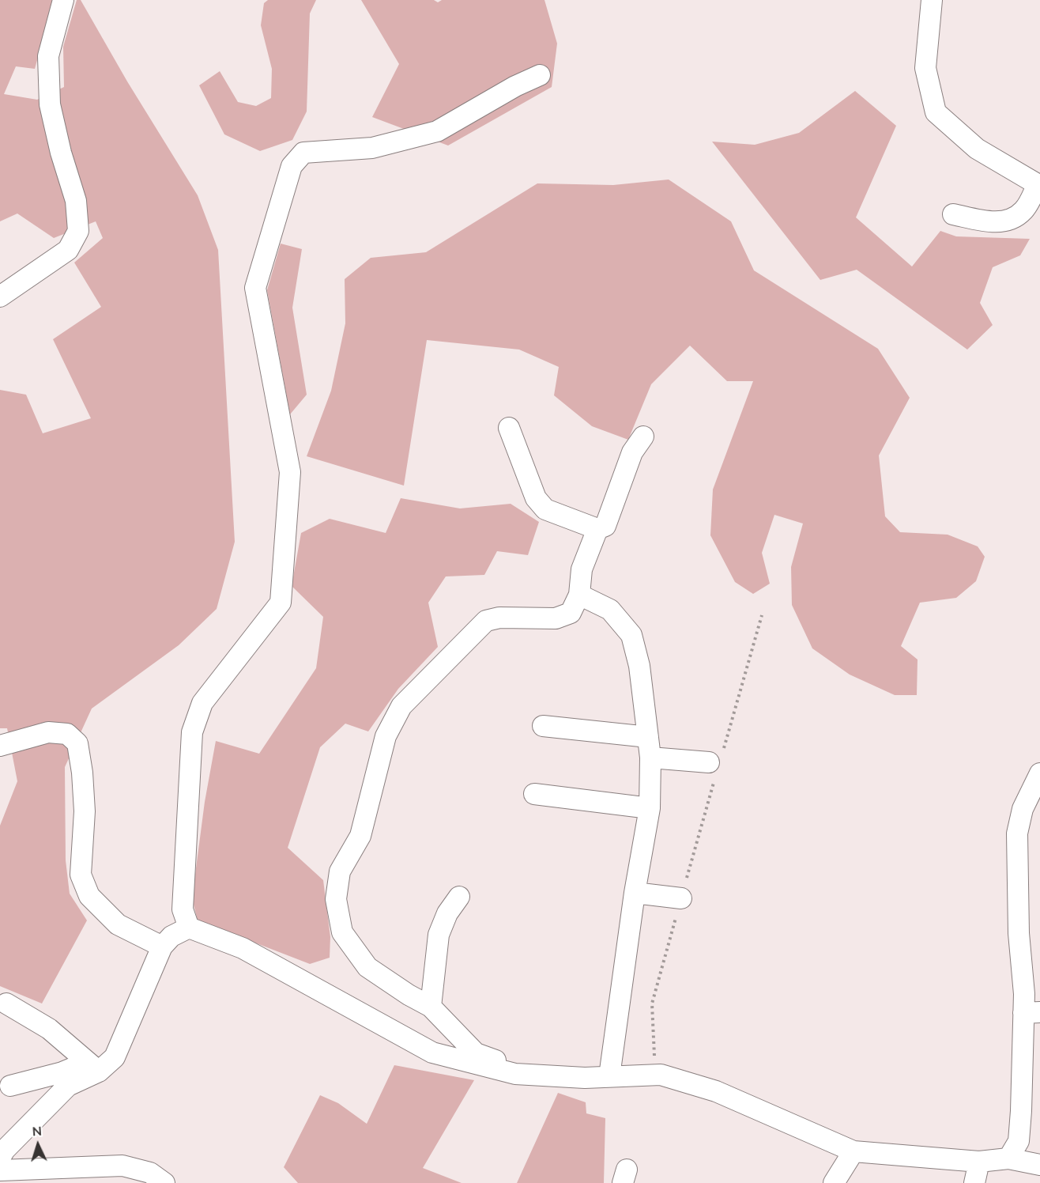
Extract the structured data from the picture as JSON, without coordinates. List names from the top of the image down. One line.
{"north":"top"}
